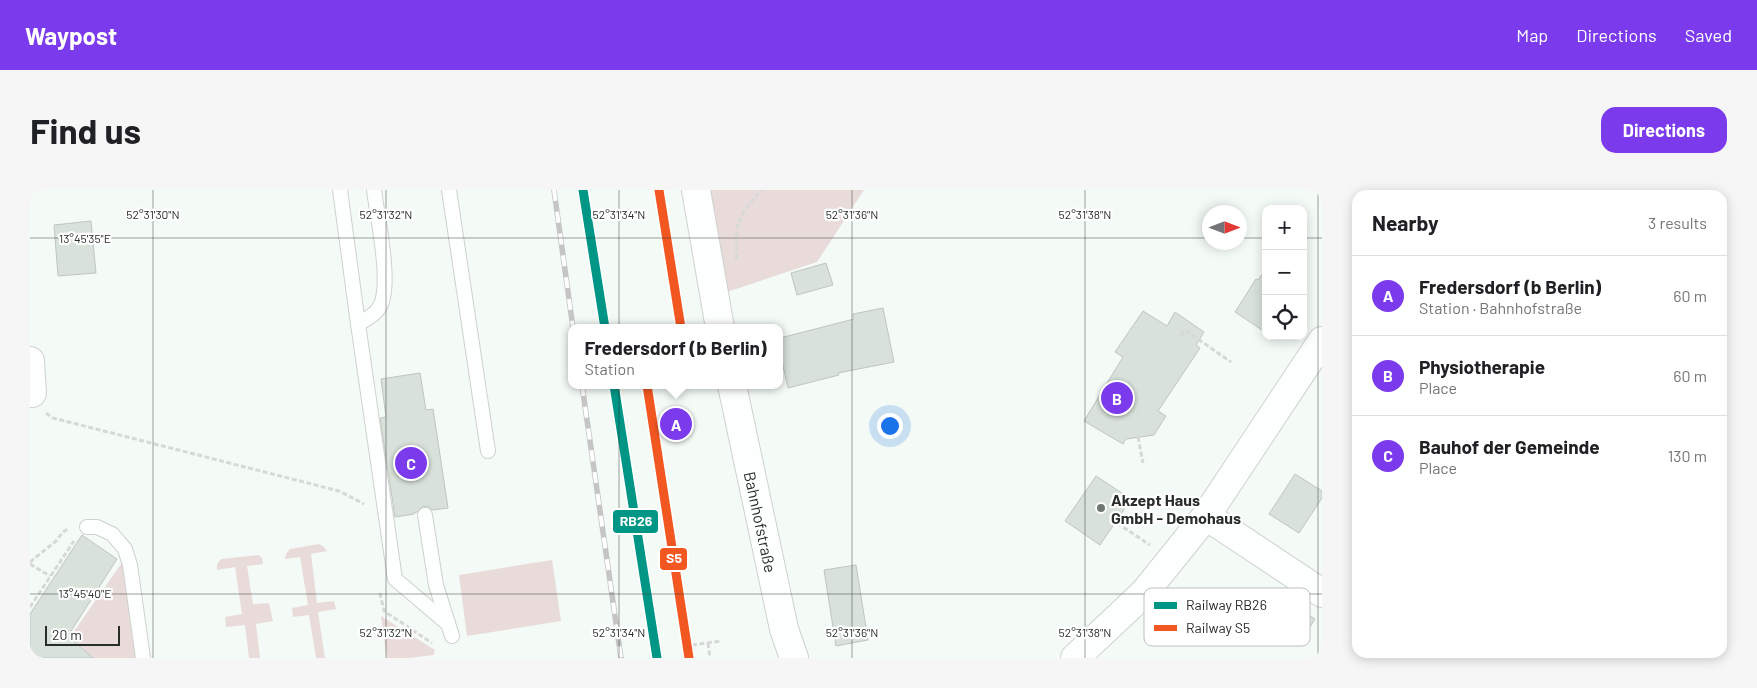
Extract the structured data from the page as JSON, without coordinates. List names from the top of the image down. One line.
{"streets":{"street":["Bahnhofstraße"]},"places":["Akzept Haus GmbH - Demohaus"],"lines":["rail line RB26","rail line S5"],"legend":["Railway RB26","Railway S5"],"scale_bar":"20 m","north":"right","page":{"header":"Waypost","nav":["Map","Directions","Saved"],"buttons":"Directions","title":"Find us","heading":["Nearby","3 results"],"map_buttons":["+","−"],"list":[{"mark":"A","name":"Fredersdorf (b Berlin)","note":"Station · Bahnhofstraße","value":"60 m"},{"mark":"B","name":"Physiotherapie","note":"Place","value":"60 m"},{"mark":"C","name":"Bauhof der Gemeinde","note":"Place","value":"130 m"}],"popup":["Fredersdorf (b Berlin)","Station"],"pins":["B","A","C"],"scale":"20 m"},"coordinates":["52°31'30\"N","52°31'32\"N","52°31'34\"N","52°31'36\"N","52°31'38\"N","13°45'35\"E","13°45'40\"E"]}
